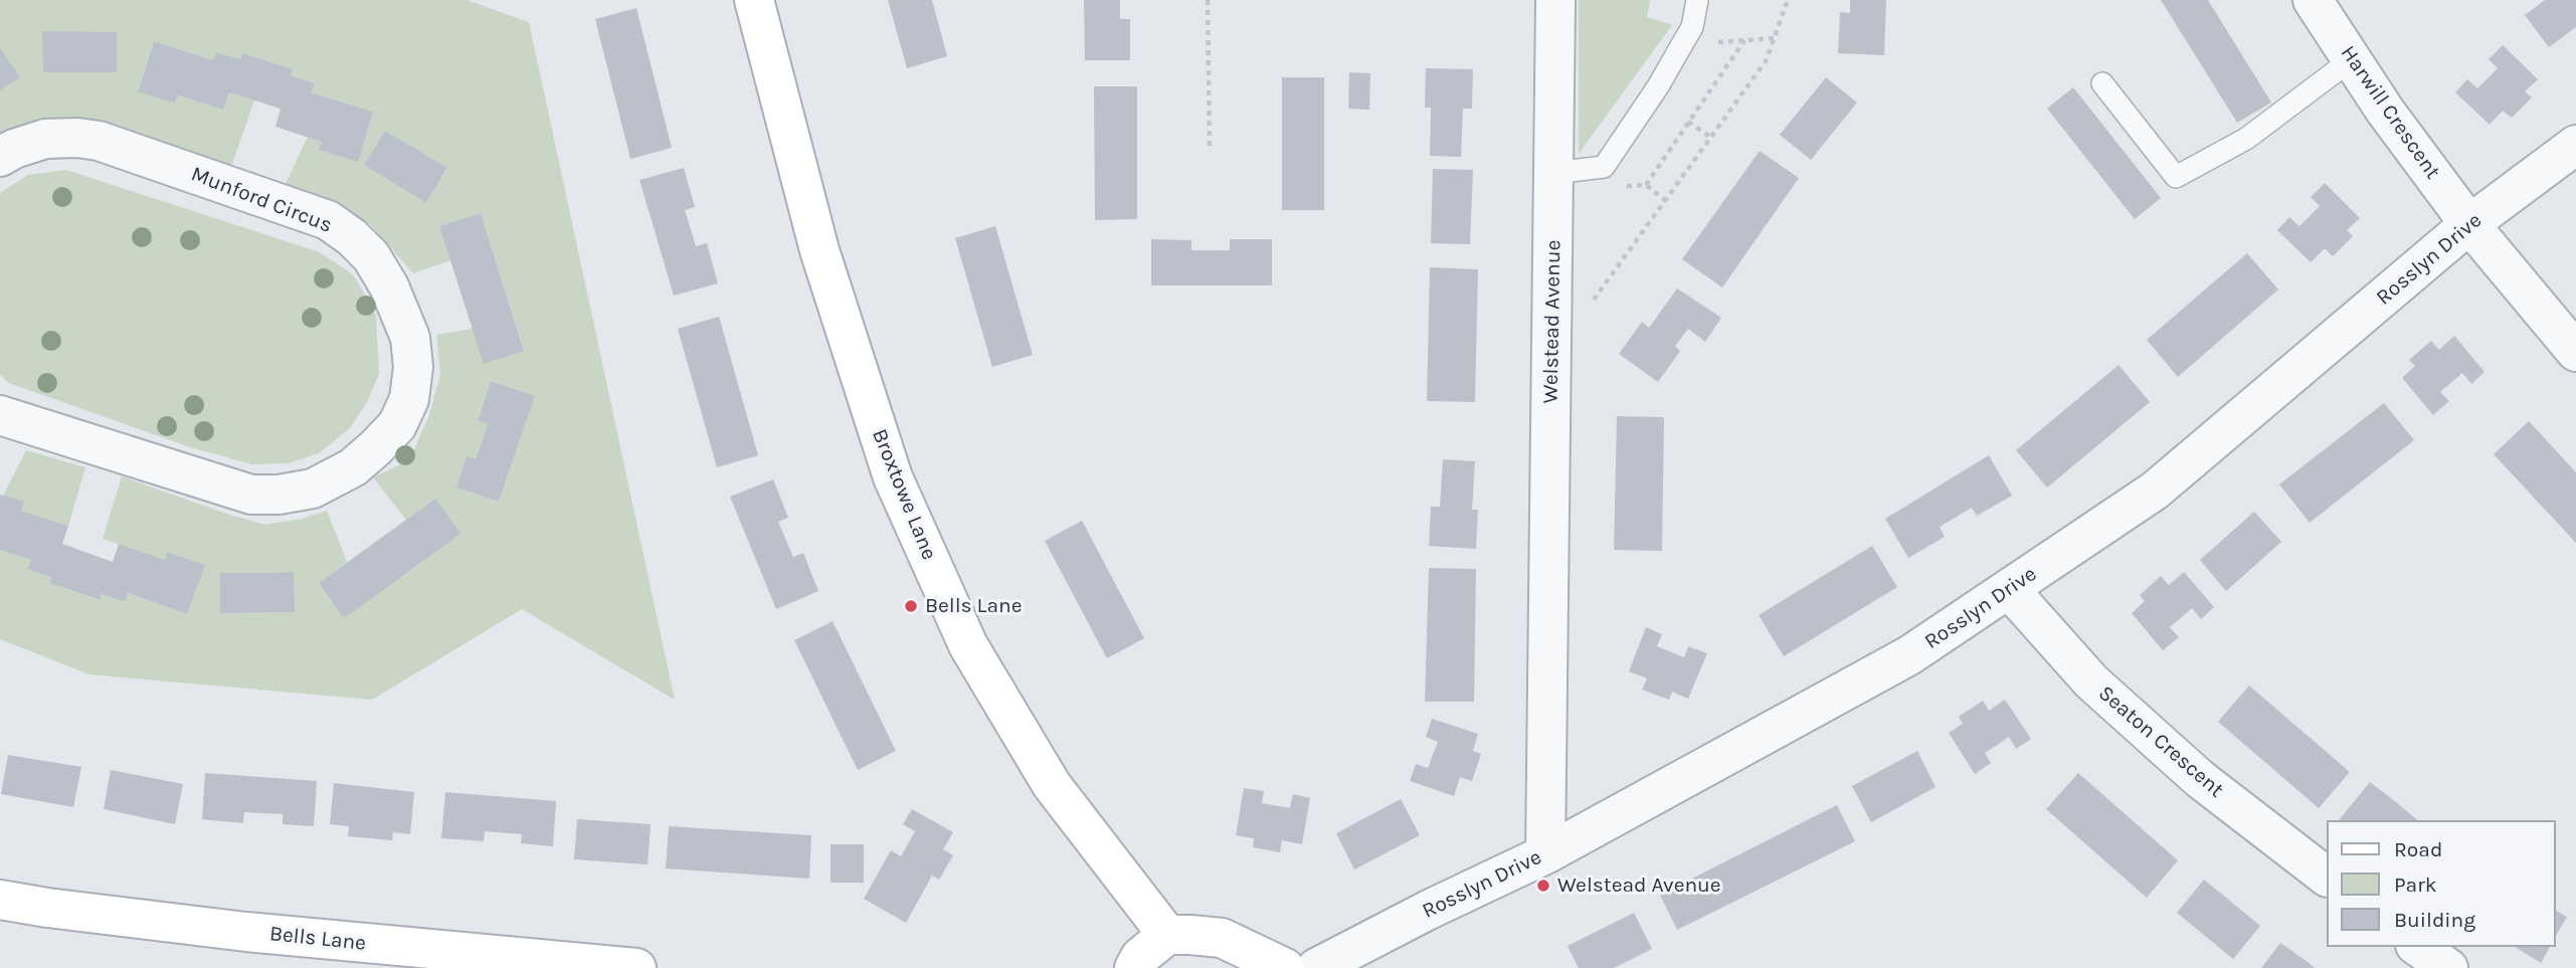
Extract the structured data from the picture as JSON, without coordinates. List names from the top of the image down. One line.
{"streets":{"main road":["Broxtowe Lane","Bells Lane"],"street":["Harwill Crescent","Munford Circus","Rosslyn Drive","Welstead Avenue","Seaton Crescent"]},"crossings":[["Harwill Crescent","Rosslyn Drive"],["Rosslyn Drive","Welstead Avenue"],["Rosslyn Drive","Seaton Crescent"]],"places":["Bells Lane","Welstead Avenue"],"legend":["Road","Park","Building"]}
